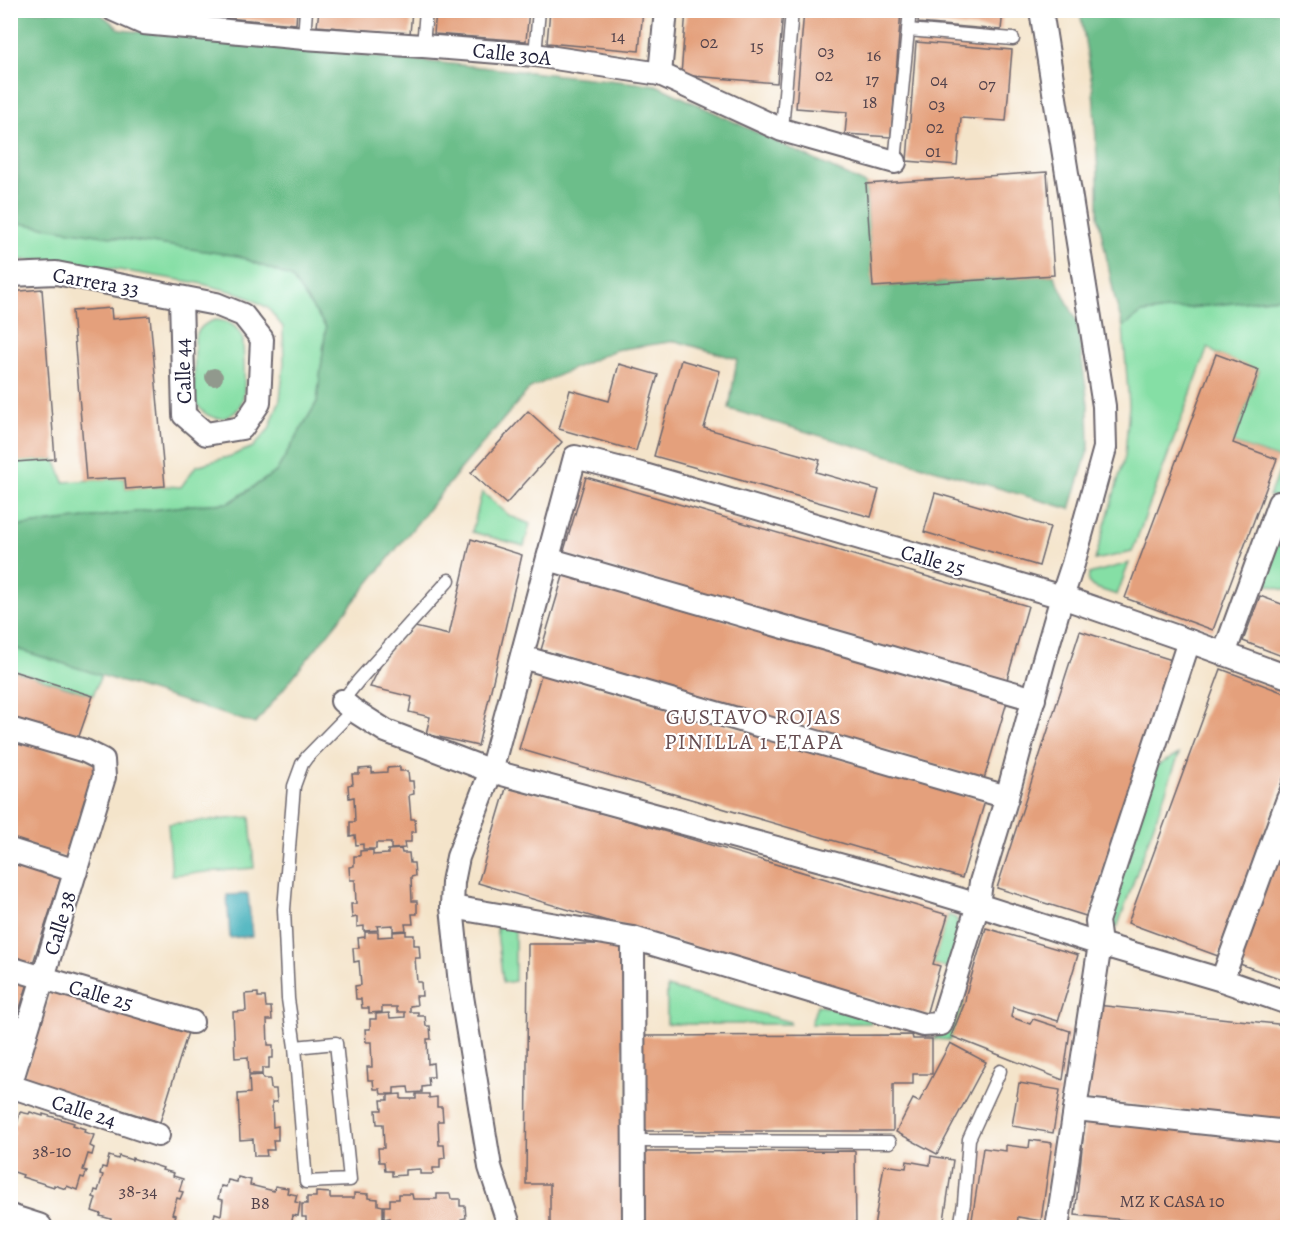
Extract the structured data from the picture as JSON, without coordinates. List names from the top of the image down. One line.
{"streets":{"street":["Calle 30A","Carrera 33","Calle 44","Calle 25","Calle 38","Calle 24"]},"crossings":[["Carrera 33","Calle 44"],["Calle 25","Calle 38"],["Calle 38","Calle 24"]],"districts":["GUSTAVO ROJAS PINILLA 1 ETAPA"],"house_numbers":["14","02","15","03","16","02","17","04","07","18","03","02","01","38-10","38-34","MZ K CASA 10","B8"]}
